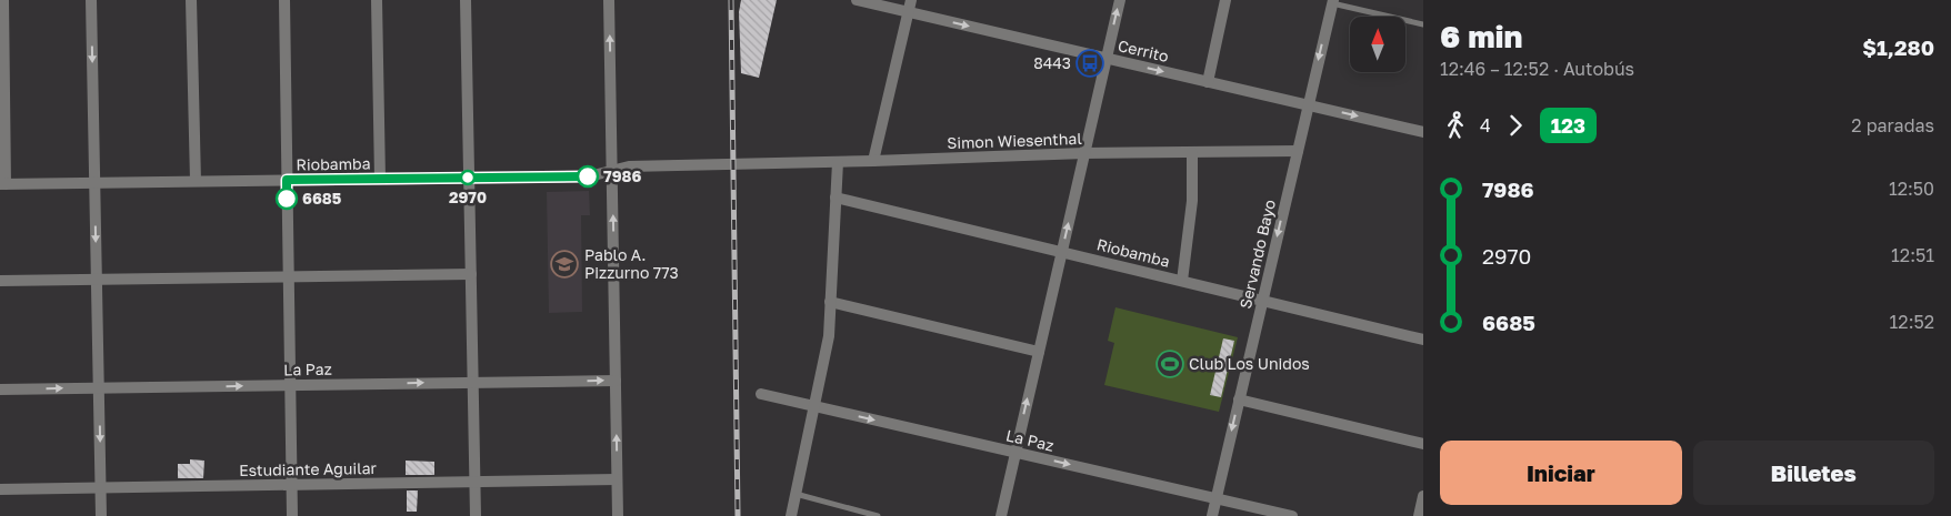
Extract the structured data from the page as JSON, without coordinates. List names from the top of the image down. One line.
{"streets":{"street":["Cerrito","Simon Wiesenthal","Riobamba","Servando Bayo","La Paz","Estudiante Aguilar"]},"crossings":[["Cerrito","Servando Bayo"],["Simon Wiesenthal","Riobamba"],["Simon Wiesenthal","Servando Bayo"],["Riobamba","Servando Bayo"],["Servando Bayo","La Paz"]],"one_way":["Cerrito","La Paz"],"places":{"bus stop":["8443"],"other":["7986","2970","6685"],"school or university":["Pablo A. Pizzurno 773"],"sports":["Club Los Unidos"]},"lines":["bus line 123"],"north":"top","page":{"heading":["6 min","12:46 – 12:52 · Autobús","$1,280"],"legs":["4","123","2 paradas"],"list":[{"name":"7986","value":"12:50"},{"name":"2970","value":"12:51"},{"name":"6685","value":"12:52"}],"buttons":["Iniciar","Billetes"]}}
